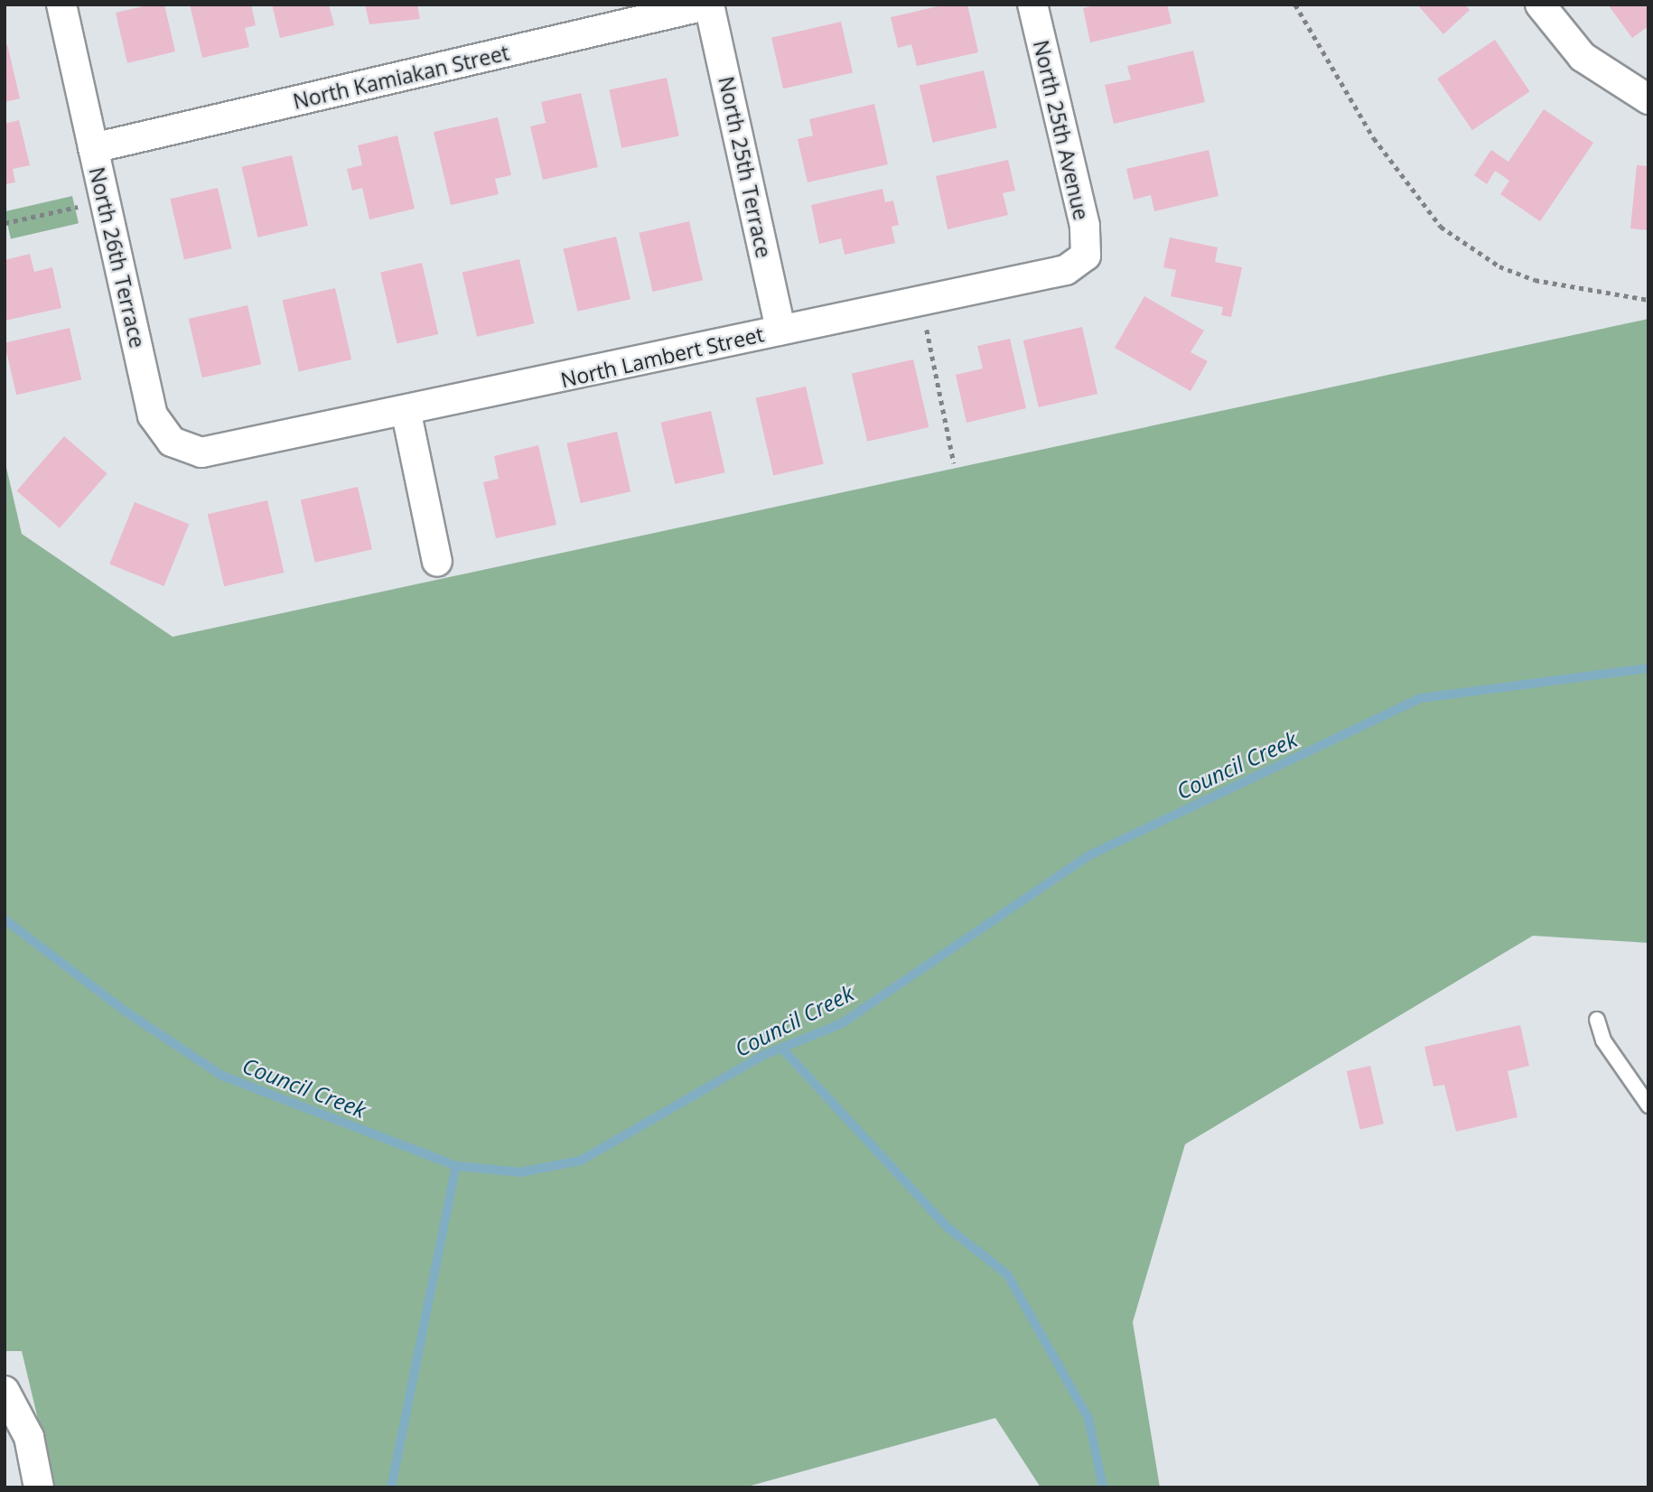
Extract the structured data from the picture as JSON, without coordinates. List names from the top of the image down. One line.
{"streets":{"street":["North Kamiakan Street","North 25th Avenue","North 25th Terrace","North 26th Terrace","North Lambert Street"]},"crossings":[["North Kamiakan Street","North 25th Terrace"],["North Kamiakan Street","North 26th Terrace"],["North 25th Avenue","North Lambert Street"],["North 25th Terrace","North Lambert Street"],["North 26th Terrace","North Lambert Street"]],"water":["Council Creek"]}
